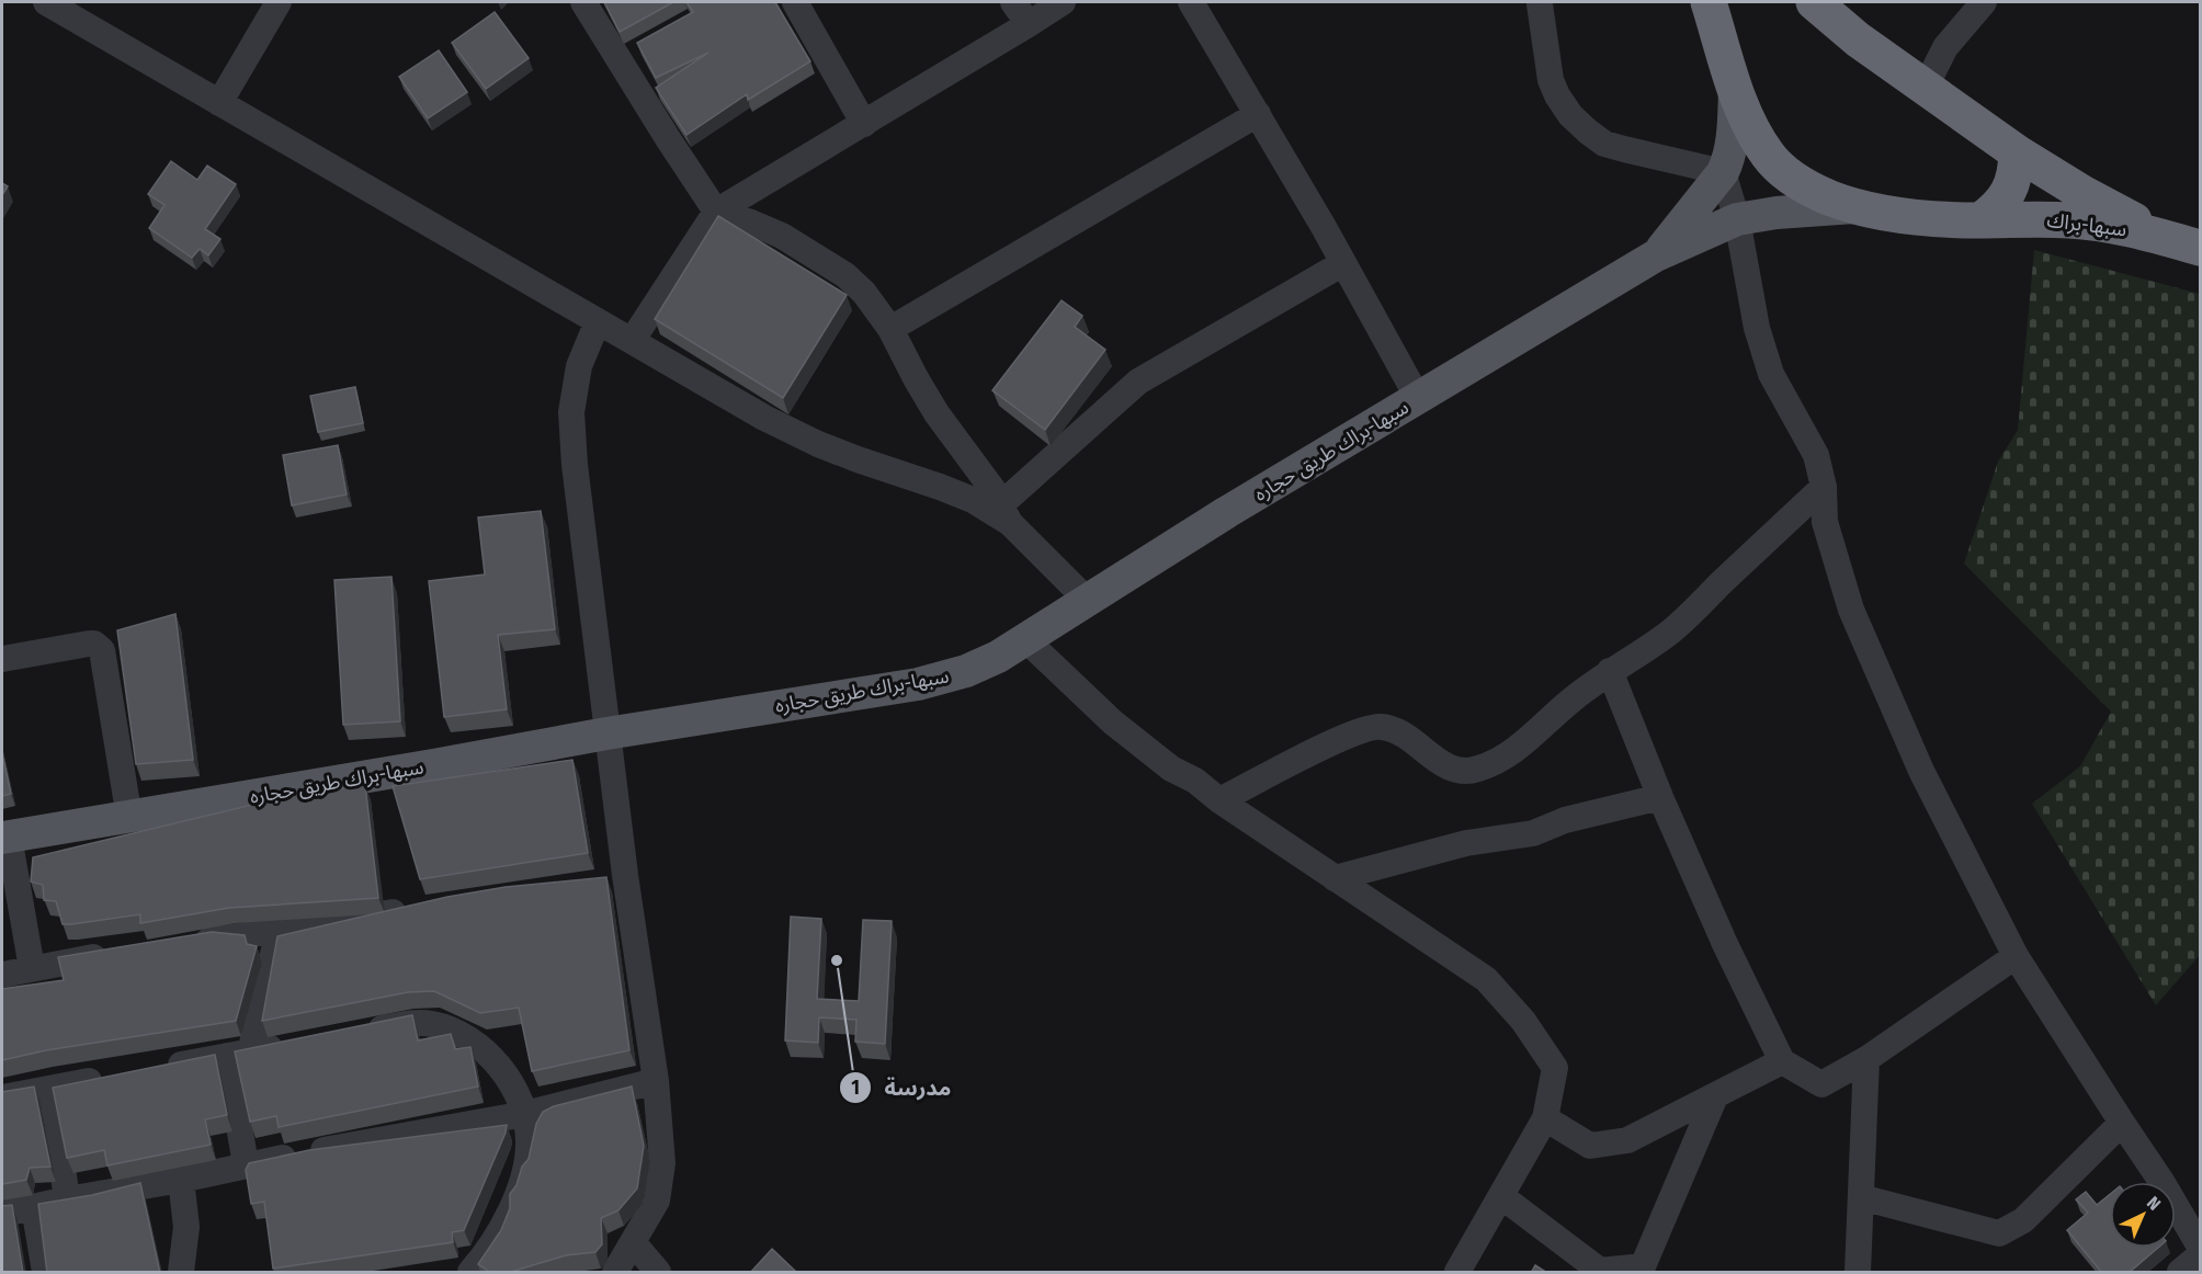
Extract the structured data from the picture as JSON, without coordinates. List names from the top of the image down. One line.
{"streets":{"highway":["سبها-براك"],"main road":["سبها-براك طريق حجاره"]},"crossings":[["سبها-براك","سبها-براك طريق حجاره"]],"places":["مدرسة"],"north":"top right"}
